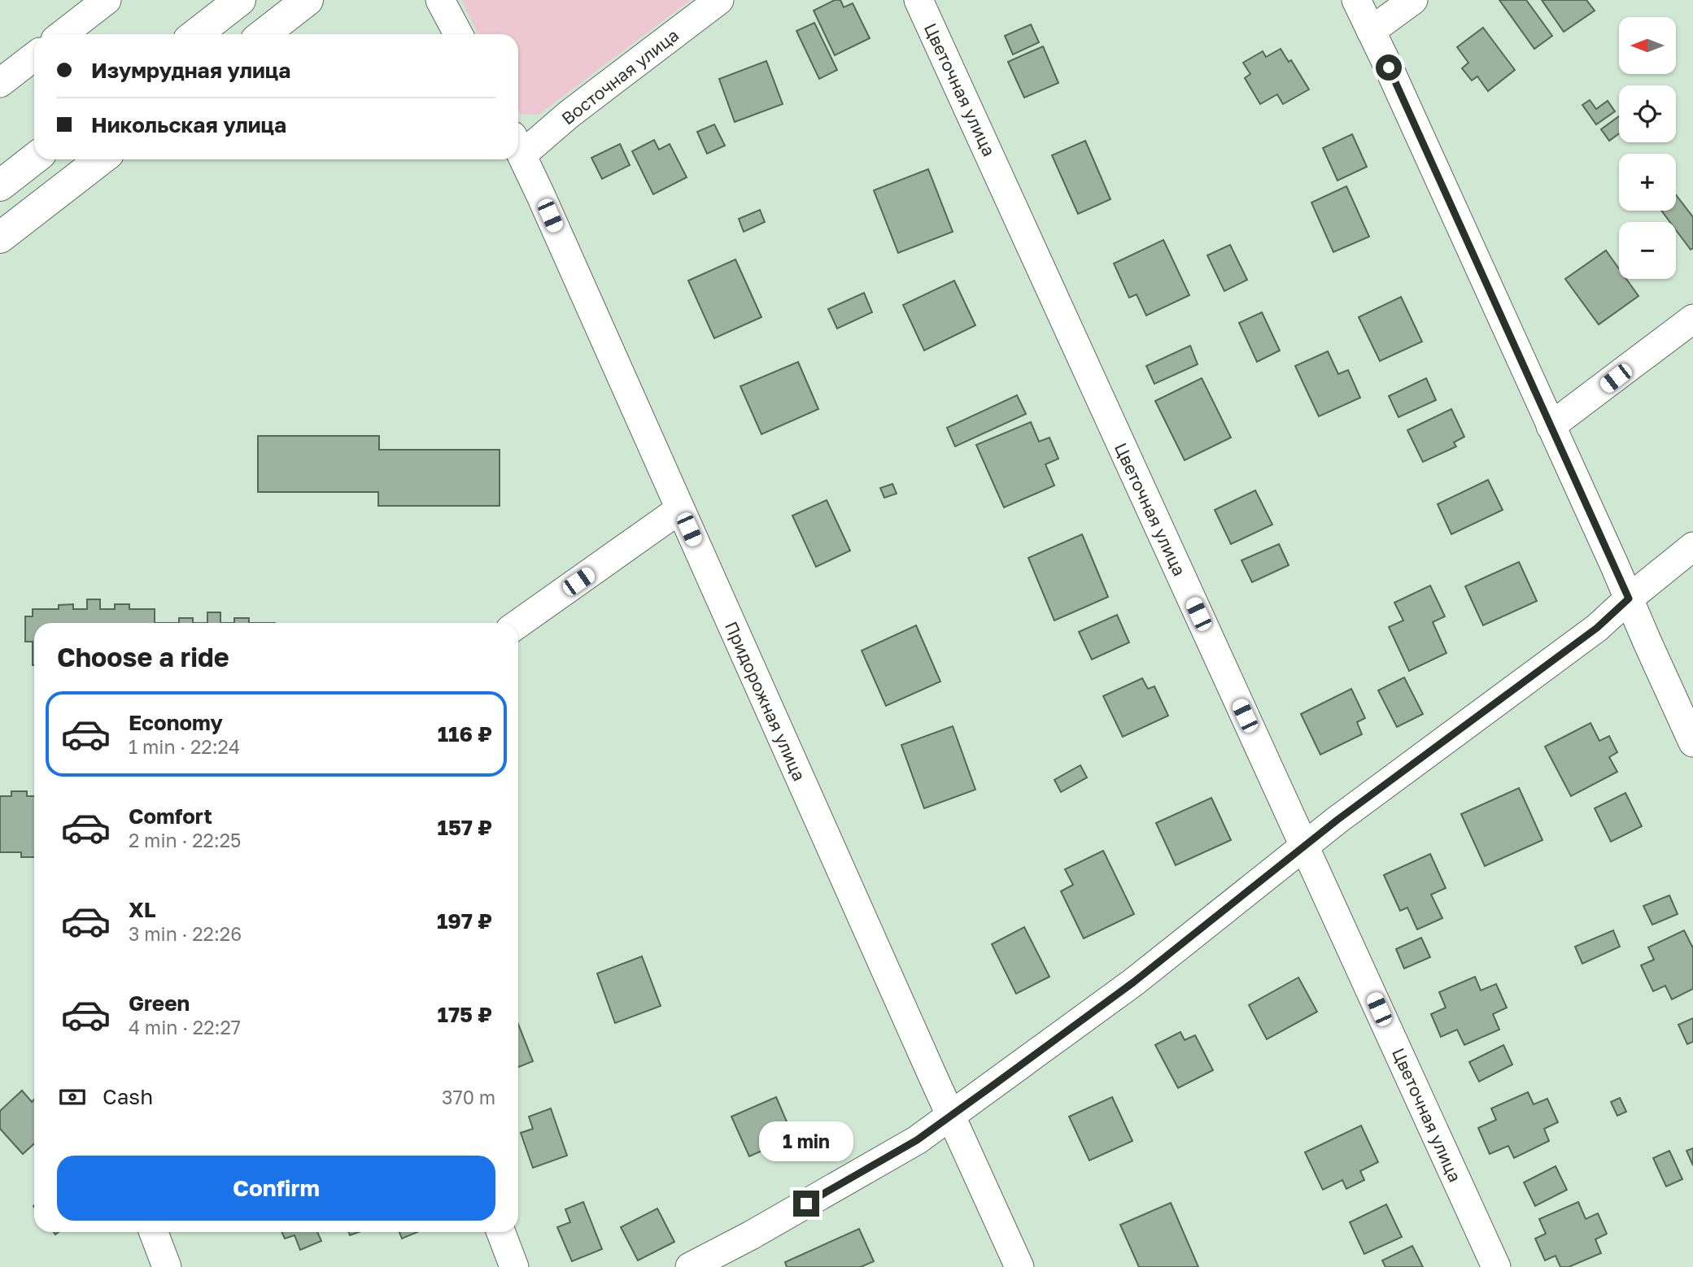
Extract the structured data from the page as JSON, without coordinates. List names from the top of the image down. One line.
{"streets":{"street":["Восточная улица","Цветочная улица","Придорожная улица"]},"north":"left","page":{"map_buttons":["+","−"],"banner":["Изумрудная улица","Никольская улица"],"heading":"Choose a ride","list":[{"name":"Economy","note":"1 min · 22:24","value":"116 ₽"},{"name":"Comfort","note":"2 min · 22:25","value":"157 ₽"},{"name":"XL","note":"3 min · 22:26","value":"197 ₽"},{"name":"Green","note":"4 min · 22:27","value":"175 ₽"}],"pay":["Cash","370 m"],"bubble":"1 min","buttons":"Confirm"}}
